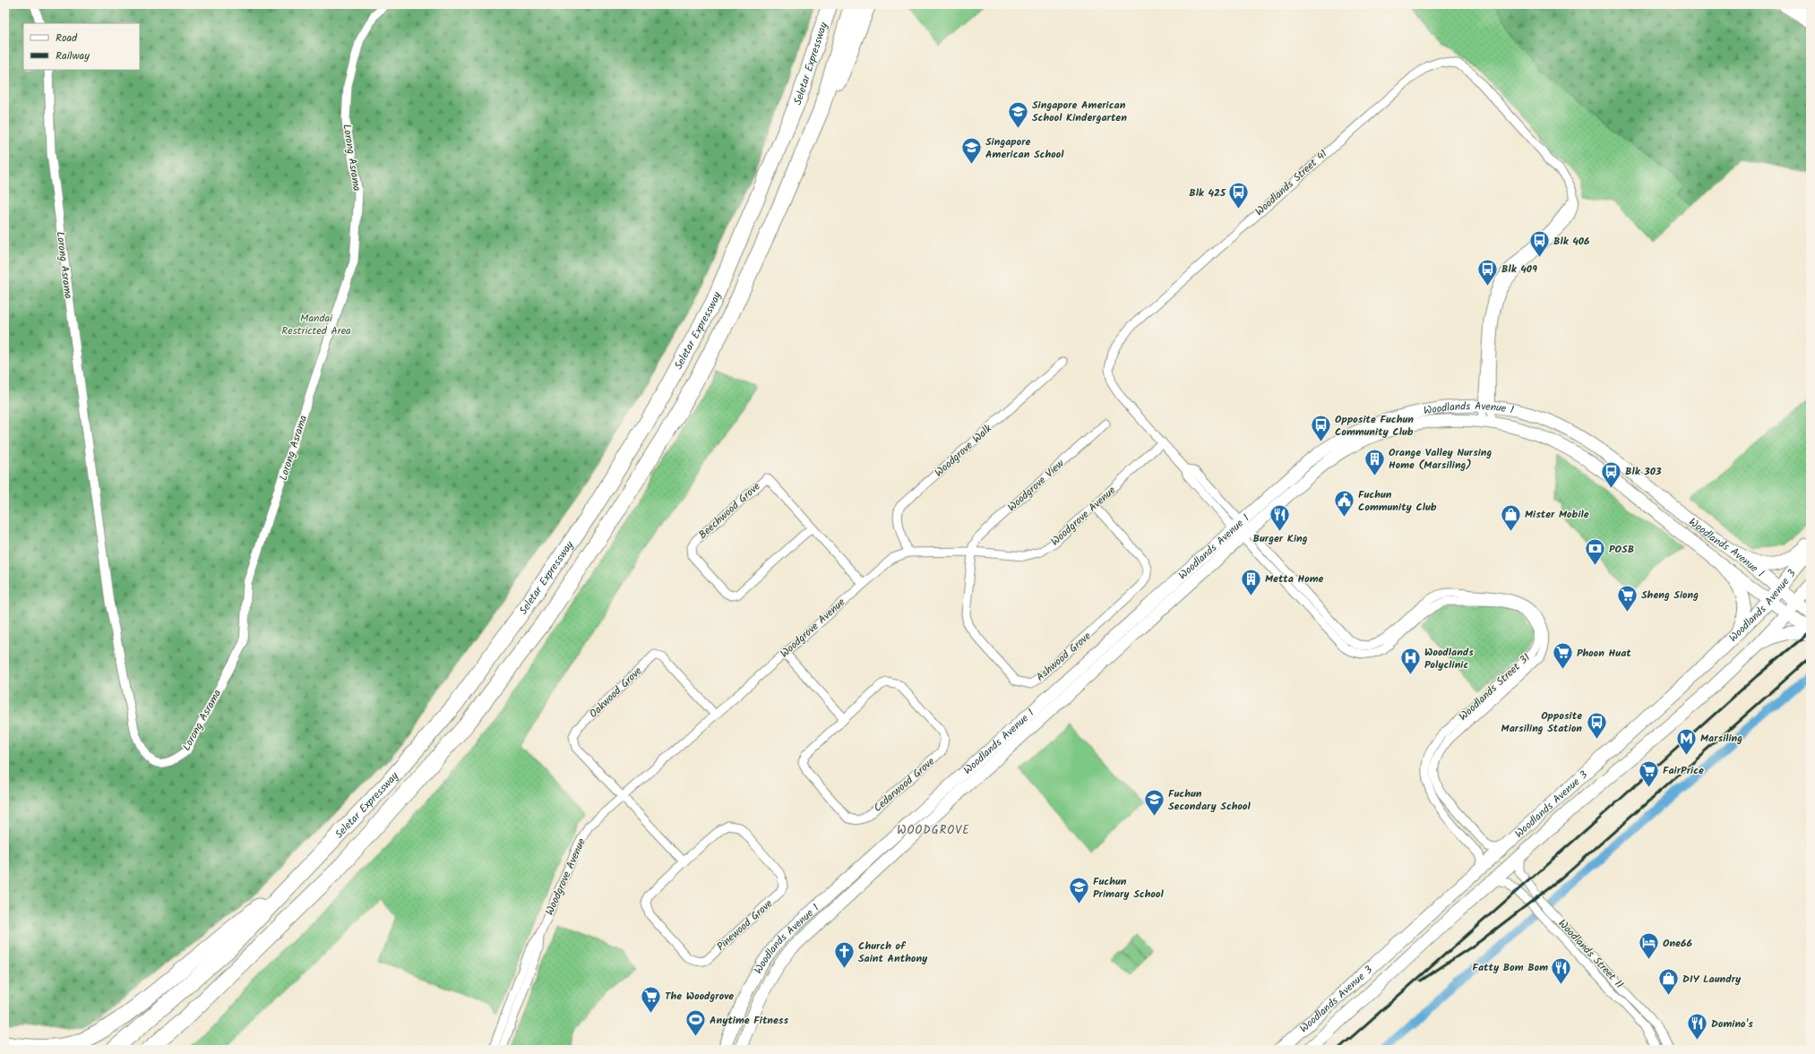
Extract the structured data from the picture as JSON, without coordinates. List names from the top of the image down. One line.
{"streets":{"highway":["Seletar Expressway"],"main road":["Woodlands Avenue 1","Woodlands Avenue 3"],"street":["Lorong Asrama","Woodlands Street 41","Woodgrove Walk","Woodgrove View","Beechwood Grove","Woodgrove Avenue","Ashwood Grove","Woodlands Street 31","Oakwood Grove","Cedarwood Grove","Pinewood Grove","Woodlands Street 11"]},"crossings":[["Woodlands Street 41","Woodlands Avenue 1"],["Woodlands Street 41","Woodgrove Avenue"],["Woodlands Street 41","Woodlands Street 31"],["Woodlands Avenue 1","Woodlands Avenue 3"],["Woodlands Avenue 1","Woodlands Street 31"],["Woodgrove Walk","Woodgrove Avenue"],["Woodgrove View","Woodgrove Avenue"],["Woodgrove View","Ashwood Grove"],["Beechwood Grove","Woodgrove Avenue"],["Woodgrove Avenue","Ashwood Grove"],["Woodgrove Avenue","Oakwood Grove"],["Woodlands Avenue 3","Woodlands Street 31"],["Woodlands Avenue 3","Woodlands Street 11"]],"districts":["WOODGROVE"],"parks":["Mandai Restricted Area"],"places":{"school or university":["Singapore American School Kindergarten","Singapore American School","Fuchun Secondary School","Fuchun Primary School"],"bus stop":["Blk 425","Blk 406","Blk 409","Opposite Fuchun Community Club","Blk 303","Opposite Marsiling Station"],"building":["Orange Valley Nursing Home (Marsiling)","Metta Home"],"public building":["Fuchun Community Club"],"restaurant":["Burger King","Fatty Bom Bom","Domino's"],"shop":["Mister Mobile","DIY Laundry"],"bank":["POSB"],"supermarket":["Sheng Siong","Phoon Huat","FairPrice","The Woodgrove"],"hospital":["Woodlands Polyclinic"],"metro station":["Marsiling"],"hotel":["One66"],"church":["Church of Saint Anthony"],"sports":["Anytime Fitness"]},"legend":["Road","Railway"]}
